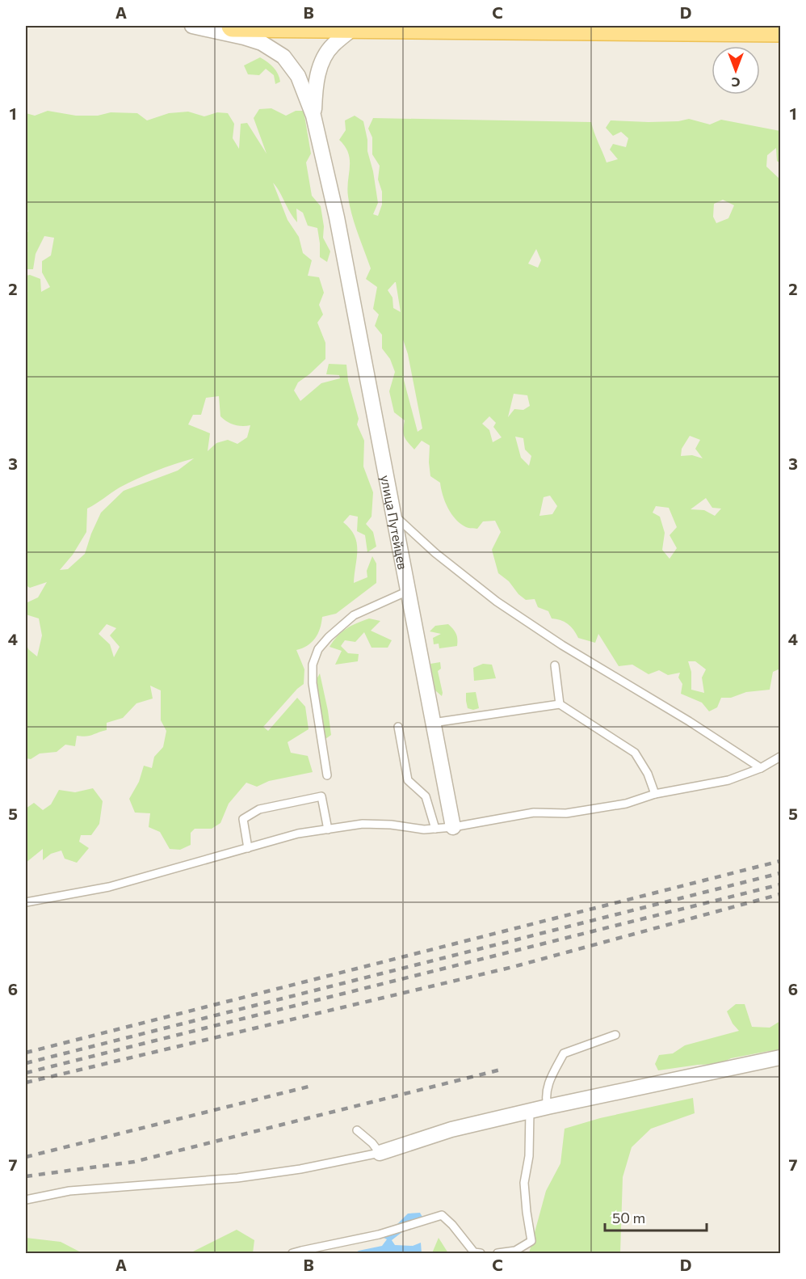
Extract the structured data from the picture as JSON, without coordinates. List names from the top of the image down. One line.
{"streets":{"street":["улица Путейцев"]},"scale_bar":"50 m","north":"bottom","grid":{"columns":["A","B","C","D"],"rows":["1","2","3","4","5","6","7"]}}
